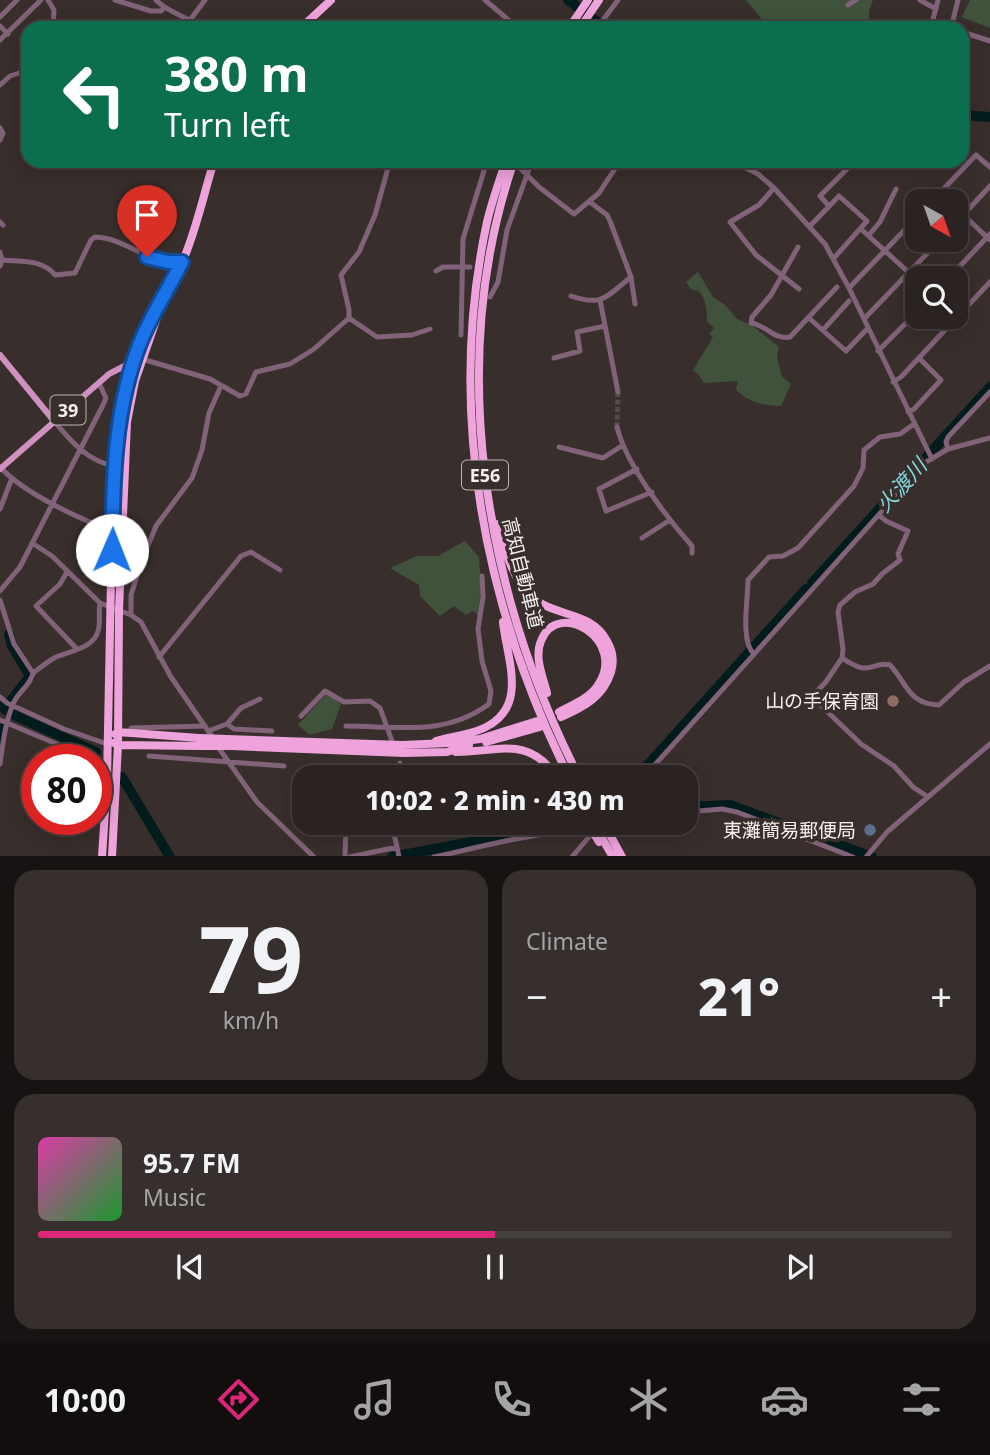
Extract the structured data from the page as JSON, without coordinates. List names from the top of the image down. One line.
{"streets":{"highway":["E56","高知自動車道"],"main road":["39"]},"water":["火渡川"],"places":["山の手保育園","東灘簡易郵便局"],"north":"bottom right","page":{"turn":["380 m","Turn left"],"limit":"80","trip":"10:02 · 2 min · 430 m","tile":[["79","km/h"],"Climate"],"heat":["−","21°","+"],"song":["95.7 FM","Music"],"tabs":"10:00"}}
